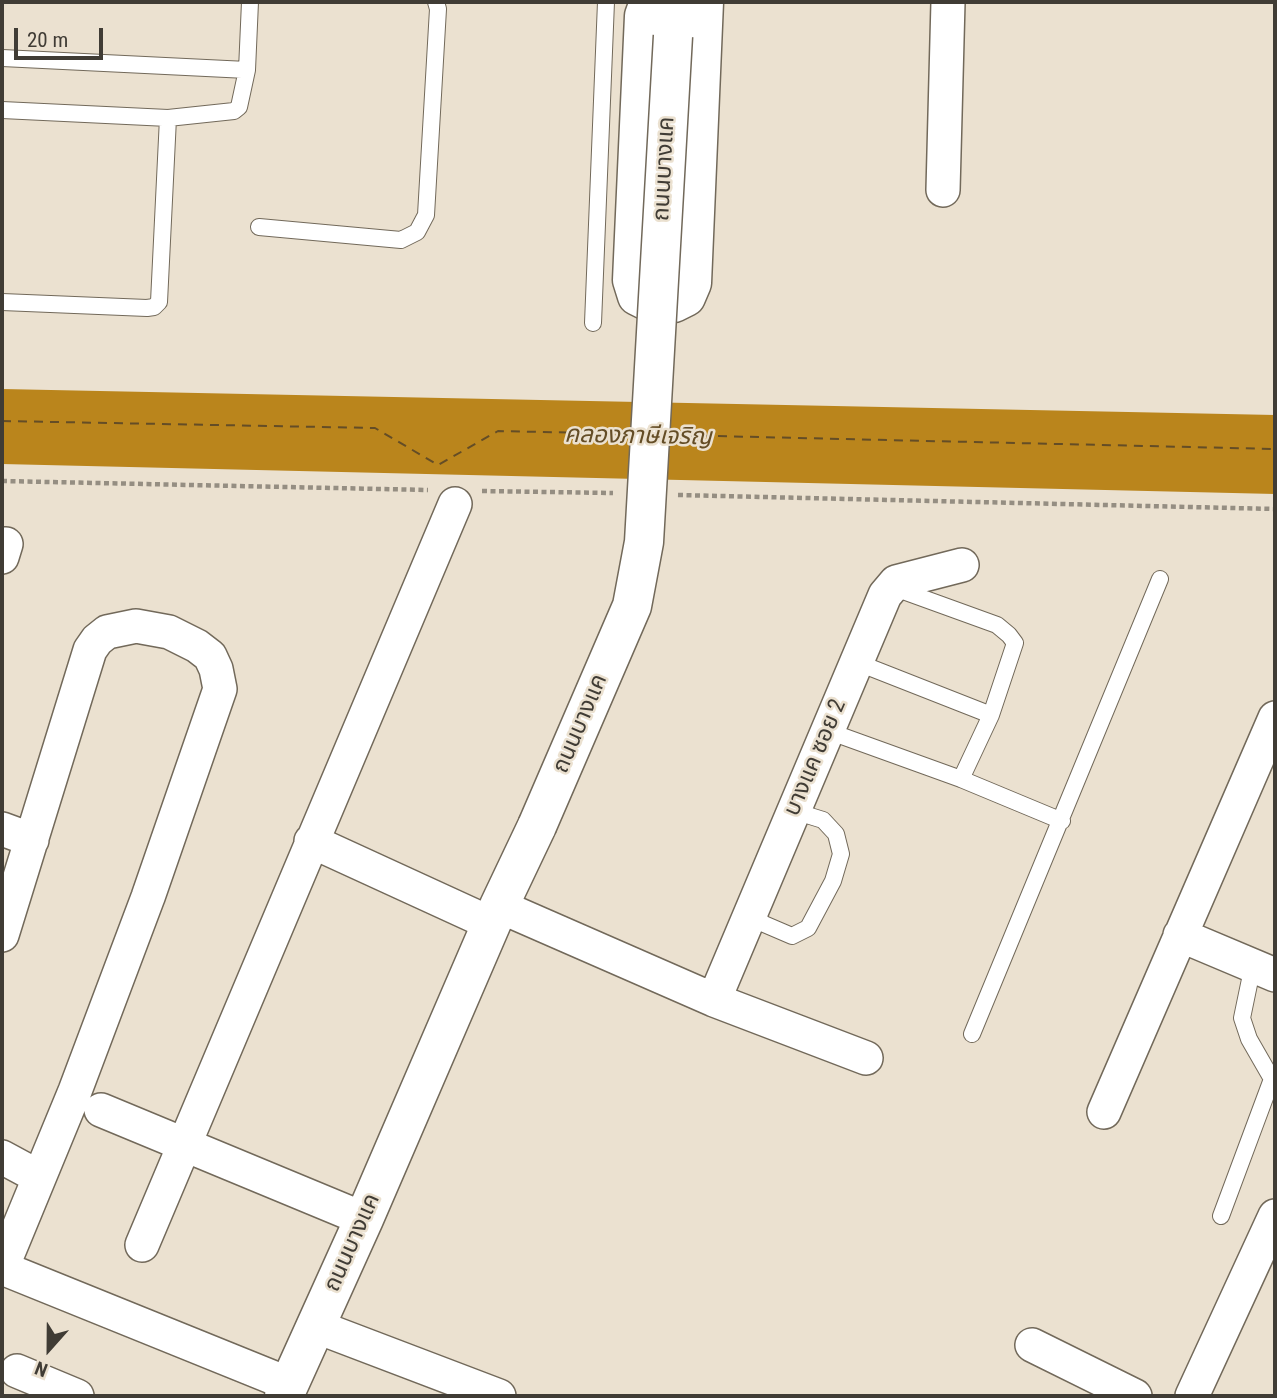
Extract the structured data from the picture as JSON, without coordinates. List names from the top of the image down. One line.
{"streets":{"main road":["ถนนบางแค"],"street":["บางแค ซอย 2"]},"water":["คลองภาษีเจริญ"],"scale_bar":"20 m","north":"bottom"}
